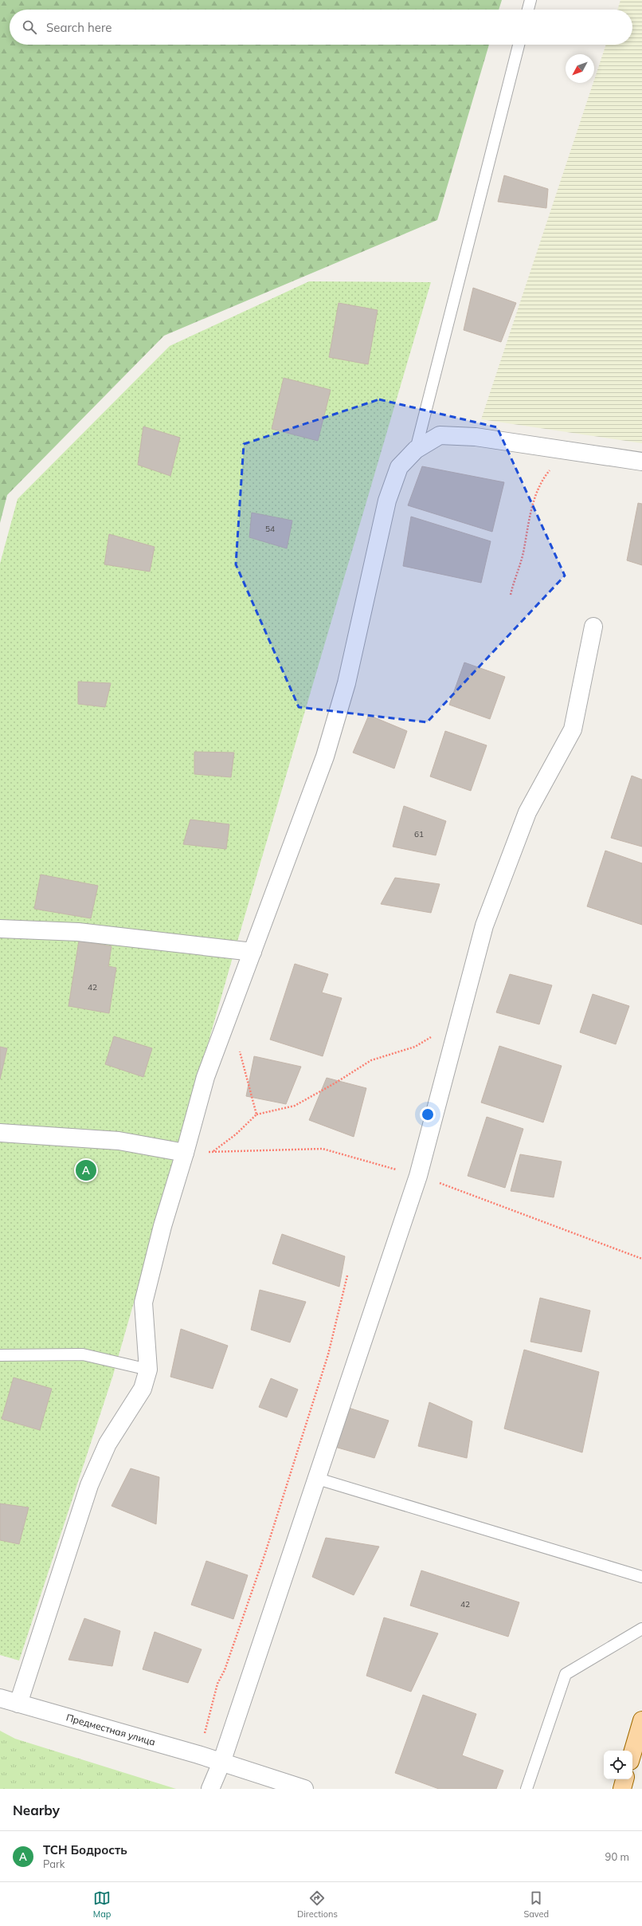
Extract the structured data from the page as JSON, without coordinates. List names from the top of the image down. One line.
{"streets":{"street":["Предместная улица"]},"house_numbers":["54","61","42","42"],"north":"bottom left","page":{"search":"Search here","pins":"A","heading":"Nearby","list":[{"mark":"A","name":"ТСН Бодрость","note":"Park","value":"90 m"}],"nav":["Map","Directions","Saved"]}}
